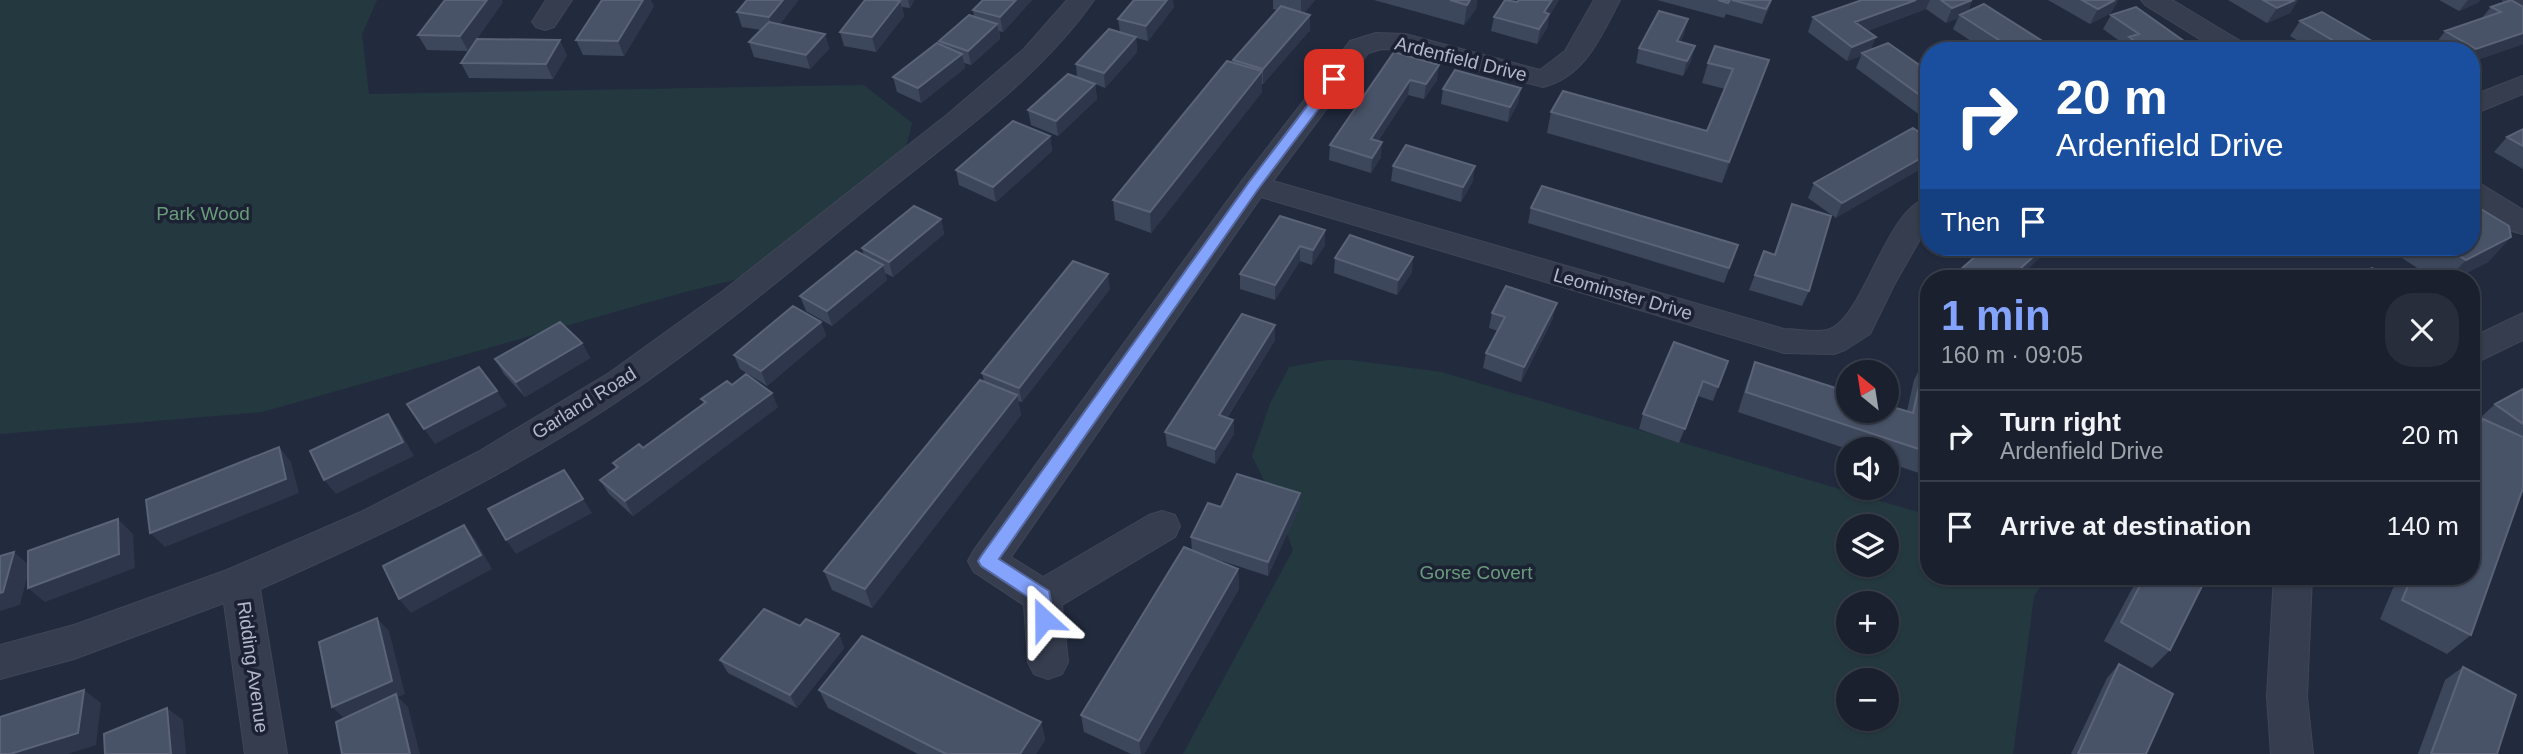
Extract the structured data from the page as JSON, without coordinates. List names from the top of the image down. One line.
{"streets":{"street":["Ardenfield Drive","Leominster Drive","Garland Road","Ridding Avenue"]},"crossings":[["Ardenfield Drive","Leominster Drive"],["Garland Road","Ridding Avenue"]],"parks":["Park Wood","Gorse Covert"],"north":"top left","page":{"turn":["20 m","Ardenfield Drive"],"then":"Then","heading":["1 min","160 m · 09:05"],"map_buttons":["+","−"],"list":[{"name":"Turn right","note":"Ardenfield Drive","value":"20 m"},{"name":"Arrive at destination","value":"140 m"}]}}
